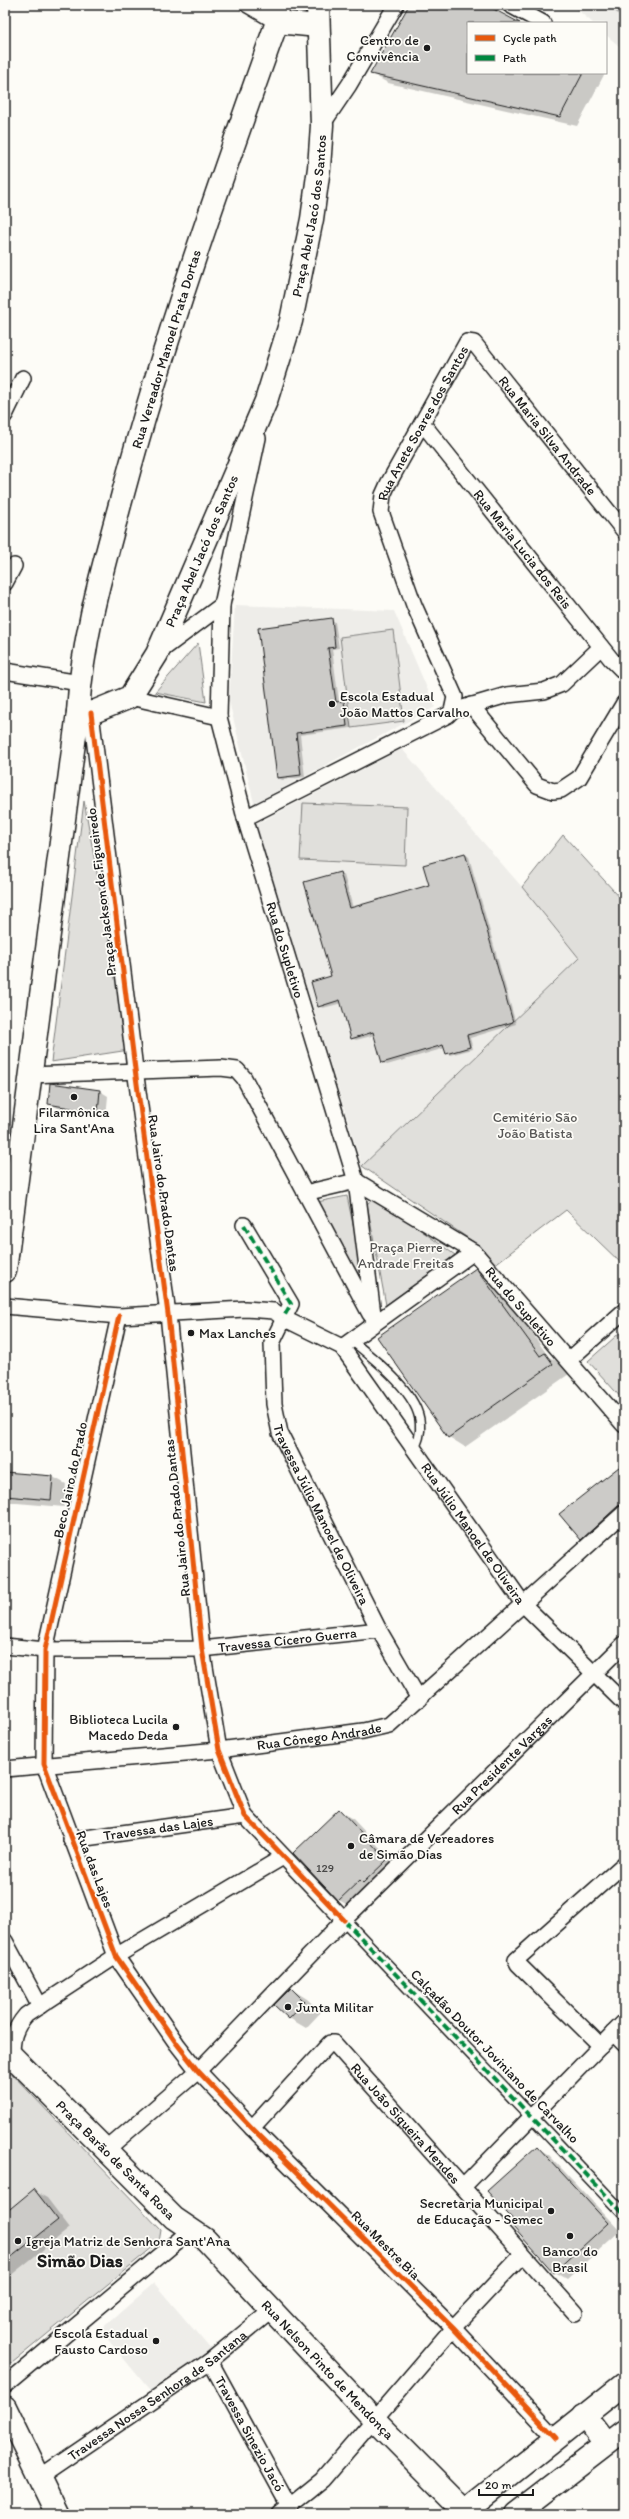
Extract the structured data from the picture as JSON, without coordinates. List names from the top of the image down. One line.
{"streets":{"main road":["Praça Abel Jacó dos Santos","Rua Vereador Manoel Prata Dortas","Praça Jackson de Figueiredo","Praça Barão de Santa Rosa","Rua Nelson Pinto de Mendonça"],"street":["Rua Anete Soares dos Santos","Rua Maria Silva Andrade","Rua Maria Lucia dos Reis","Rua do Supletivo","Rua Jairo do Prado Dantas","Beco Jairo do Prado","Travessa Júlio Manoel de Oliveira","Rua Júlio Manoel de Oliveira","Travessa Cícero Guerra","Rua Cônego Andrade","Rua Presidente Vargas","Travessa das Lajes","Rua das Lajes","Calçadão Doutor Joviniano de Carvalho","Rua João Siqueira Mendes","Rua Mestre Bia","Travessa Nossa Senhora de Santana","Travessa Sinezio Jacó"]},"crossings":[["Praça Abel Jacó dos Santos","Rua do Supletivo"],["Rua Vereador Manoel Prata Dortas","Praça Jackson de Figueiredo"],["Rua Anete Soares dos Santos","Rua Maria Silva Andrade"],["Rua Anete Soares dos Santos","Rua Maria Lucia dos Reis"],["Praça Jackson de Figueiredo","Rua Jairo do Prado Dantas"],["Rua Jairo do Prado Dantas","Travessa Cícero Guerra"],["Rua Jairo do Prado Dantas","Rua Cônego Andrade"],["Rua Jairo do Prado Dantas","Rua Presidente Vargas"],["Rua Jairo do Prado Dantas","Travessa das Lajes"],["Rua Jairo do Prado Dantas","Calçadão Doutor Joviniano de Carvalho"],["Beco Jairo do Prado","Travessa Cícero Guerra"],["Beco Jairo do Prado","Rua das Lajes"],["Travessa Júlio Manoel de Oliveira","Travessa Cícero Guerra"],["Travessa Júlio Manoel de Oliveira","Rua Cônego Andrade"],["Rua Júlio Manoel de Oliveira","Rua Cônego Andrade"],["Rua Júlio Manoel de Oliveira","Rua Presidente Vargas"],["Travessa Cícero Guerra","Rua das Lajes"],["Rua Cônego Andrade","Rua das Lajes"],["Rua Presidente Vargas","Rua das Lajes"],["Rua Presidente Vargas","Calçadão Doutor Joviniano de Carvalho"],["Rua Presidente Vargas","Praça Barão de Santa Rosa"],["Rua Presidente Vargas","Rua Mestre Bia"],["Travessa das Lajes","Rua das Lajes"],["Rua das Lajes","Rua Mestre Bia"],["Rua João Siqueira Mendes","Rua Mestre Bia"],["Praça Barão de Santa Rosa","Rua Nelson Pinto de Mendonça"],["Rua Nelson Pinto de Mendonça","Travessa Nossa Senhora de Santana"],["Travessa Nossa Senhora de Santana","Travessa Sinezio Jacó"]],"districts":["Simão Dias"],"parks":["Cemitério São João Batista","Praça Pierre Andrade Freitas"],"places":["Centro de Convivência","Escola Estadual João Mattos Carvalho","Filarmônica Lira Sant'Ana","Max Lanches","Biblioteca Lucila Macedo Deda","Câmara de Vereadores de Simão Dias","Junta Militar","Secretaria Municipal de Educação - Semec","Banco do Brasil","Igreja Matriz de Senhora Sant'Ana","Escola Estadual Fausto Cardoso"],"house_numbers":["129"],"legend":["Cycle path","Path"],"scale_bar":"20 m"}
